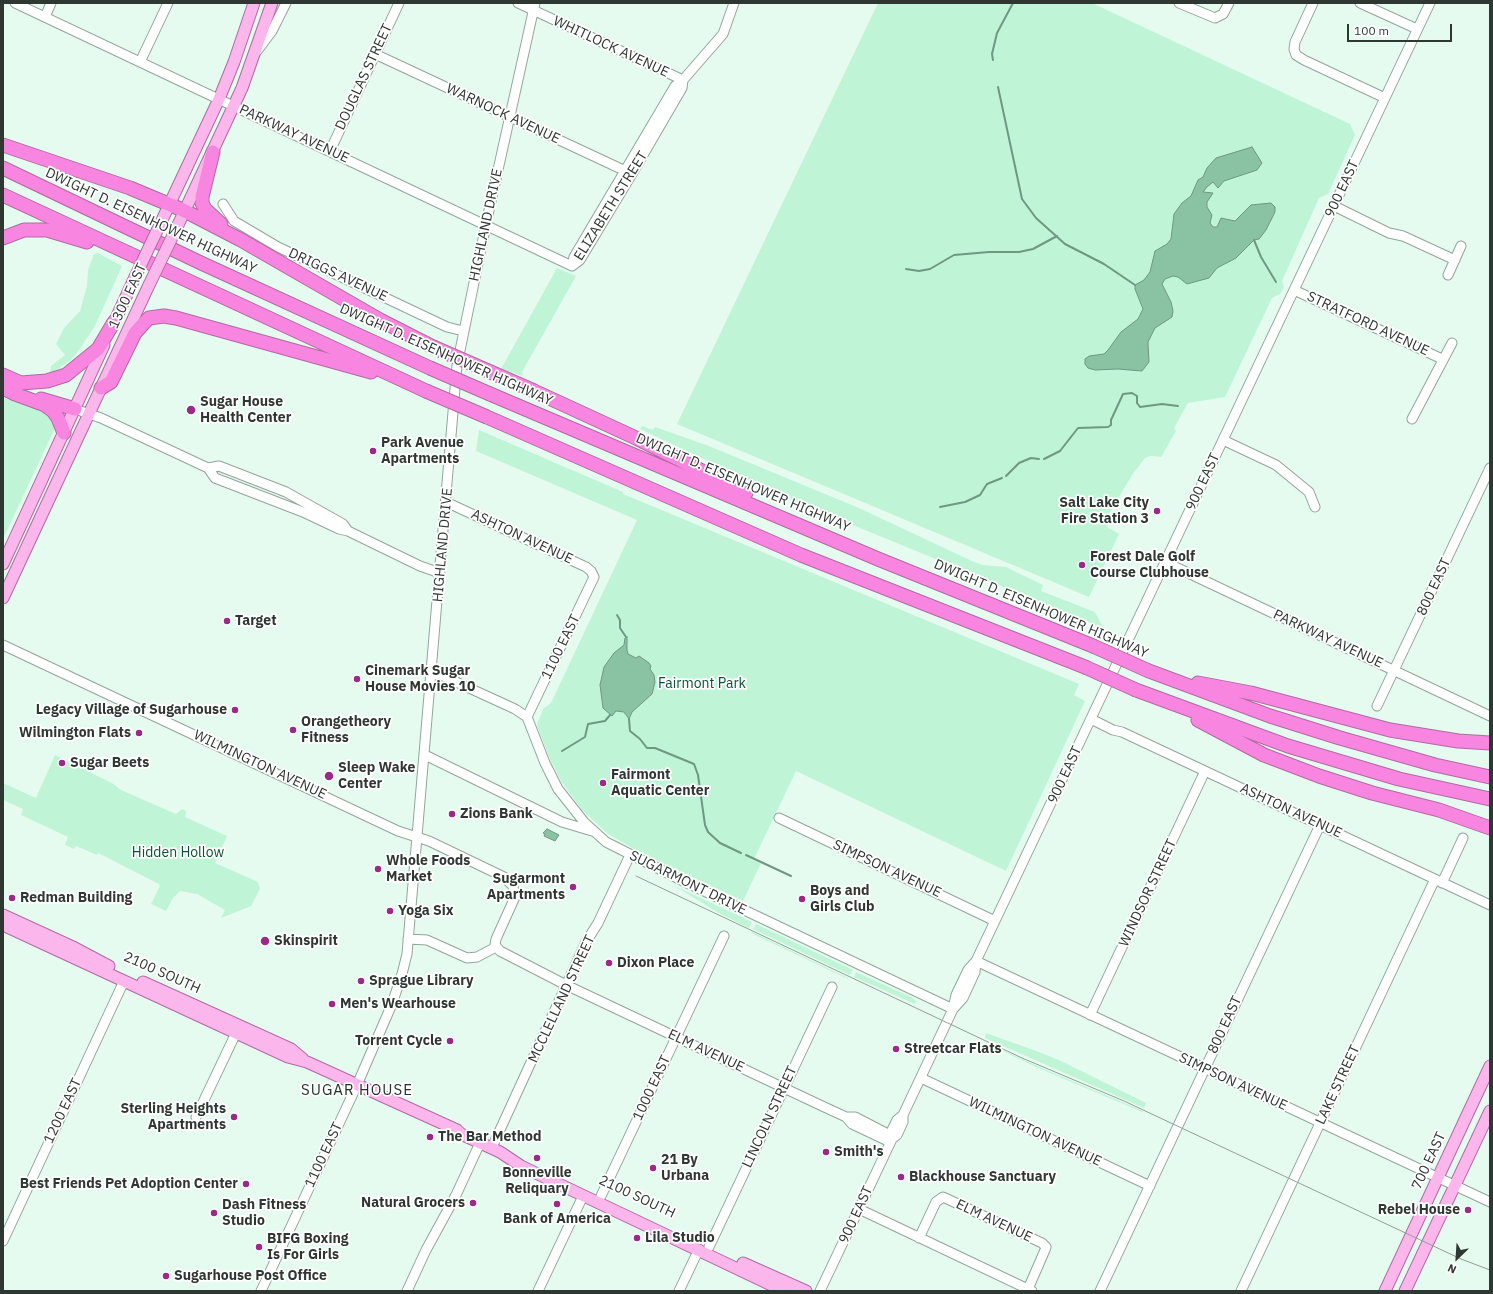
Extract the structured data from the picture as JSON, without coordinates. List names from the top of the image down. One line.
{"streets":{"highway":["DWIGHT D. EISENHOWER HIGHWAY"],"main road":["1300 EAST","2100 SOUTH","700 EAST"],"street":["WHITLOCK AVENUE","DOUGLAS STREET","WARNOCK AVENUE","PARKWAY AVENUE","900 EAST","ELIZABETH STREET","HIGHLAND DRIVE","DRIGGS AVENUE","STRATFORD AVENUE","ASHTON AVENUE","800 EAST","1100 EAST","WILMINGTON AVENUE","SIMPSON AVENUE","SUGARMONT DRIVE","WINDSOR STREET","MCCLELLAND STREET","ELM AVENUE","LAKE STREET","1000 EAST","1200 EAST","LINCOLN STREET"]},"crossings":[["WHITLOCK AVENUE","ELIZABETH STREET"],["WHITLOCK AVENUE","HIGHLAND DRIVE"],["DOUGLAS STREET","WARNOCK AVENUE"],["DOUGLAS STREET","PARKWAY AVENUE"],["WARNOCK AVENUE","ELIZABETH STREET"],["WARNOCK AVENUE","HIGHLAND DRIVE"],["PARKWAY AVENUE","900 EAST"],["PARKWAY AVENUE","ELIZABETH STREET"],["PARKWAY AVENUE","HIGHLAND DRIVE"],["PARKWAY AVENUE","1300 EAST"],["PARKWAY AVENUE","800 EAST"],["900 EAST","STRATFORD AVENUE"],["900 EAST","ASHTON AVENUE"],["900 EAST","WILMINGTON AVENUE"],["900 EAST","SIMPSON AVENUE"],["900 EAST","SUGARMONT DRIVE"],["900 EAST","ELM AVENUE"],["HIGHLAND DRIVE","DRIGGS AVENUE"],["HIGHLAND DRIVE","ASHTON AVENUE"],["HIGHLAND DRIVE","1100 EAST"],["HIGHLAND DRIVE","WILMINGTON AVENUE"],["HIGHLAND DRIVE","SUGARMONT DRIVE"],["HIGHLAND DRIVE","2100 SOUTH"],["ASHTON AVENUE","800 EAST"],["ASHTON AVENUE","1100 EAST"],["ASHTON AVENUE","WINDSOR STREET"],["ASHTON AVENUE","LAKE STREET"],["800 EAST","WILMINGTON AVENUE"],["800 EAST","SIMPSON AVENUE"],["1100 EAST","2100 SOUTH"],["SIMPSON AVENUE","WINDSOR STREET"],["SIMPSON AVENUE","LAKE STREET"],["SIMPSON AVENUE","700 EAST"],["SUGARMONT DRIVE","MCCLELLAND STREET"],["2100 SOUTH","MCCLELLAND STREET"],["2100 SOUTH","1000 EAST"],["2100 SOUTH","1200 EAST"],["2100 SOUTH","LINCOLN STREET"],["MCCLELLAND STREET","ELM AVENUE"],["ELM AVENUE","1000 EAST"],["ELM AVENUE","LINCOLN STREET"]],"districts":["SUGAR HOUSE"],"parks":["Fairmont Park","Hidden Hollow"],"places":["Sugar House Health Center","Park Avenue Apartments","Salt Lake City Fire Station 3","Forest Dale Golf Course Clubhouse","Target","Cinemark Sugar House Movies 10","Legacy Village of Sugarhouse","Orangetheory Fitness","Wilmington Flats","Sugar Beets","Sleep Wake Center","Fairmont Aquatic Center","Zions Bank","Whole Foods Market","Sugarmont Apartments","Redman Building","Boys and Girls Club","Yoga Six","Skinspirit","Dixon Place","Sprague Library","Men's Wearhouse","Torrent Cycle","Streetcar Flats","Sterling Heights Apartments","The Bar Method","Smith's","Bonneville Reliquary","21 By Urbana","Blackhouse Sanctuary","Best Friends Pet Adoption Center","Natural Grocers","Bank of America","Rebel House","Dash Fitness Studio","Lila Studio","BIFG Boxing Is For Girls","Sugarhouse Post Office"],"scale_bar":"100 m","north":"bottom left"}
